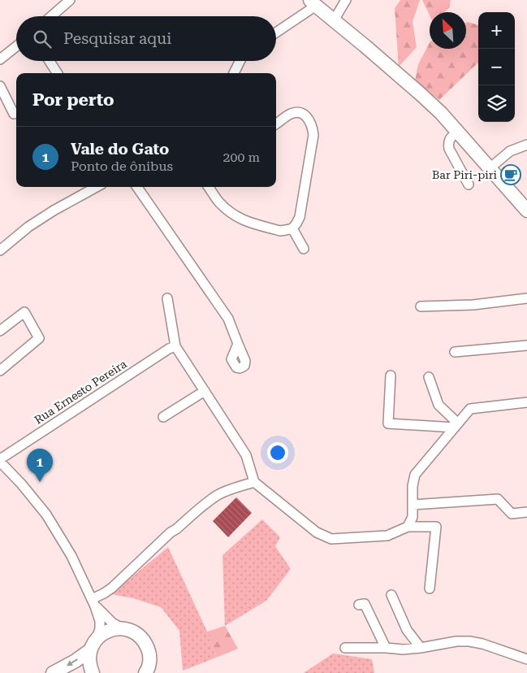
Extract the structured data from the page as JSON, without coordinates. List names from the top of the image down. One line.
{"streets":{"street":["Rua Ernesto Pereira"]},"places":{"cafe":["Bar Piri-piri"]},"north":"top left","page":{"map_buttons":["+","−"],"search":"Pesquisar aqui","heading":"Por perto","list":[{"mark":"1","name":"Vale do Gato","note":"Ponto de ônibus","value":"200 m"}],"pins":"1"}}
